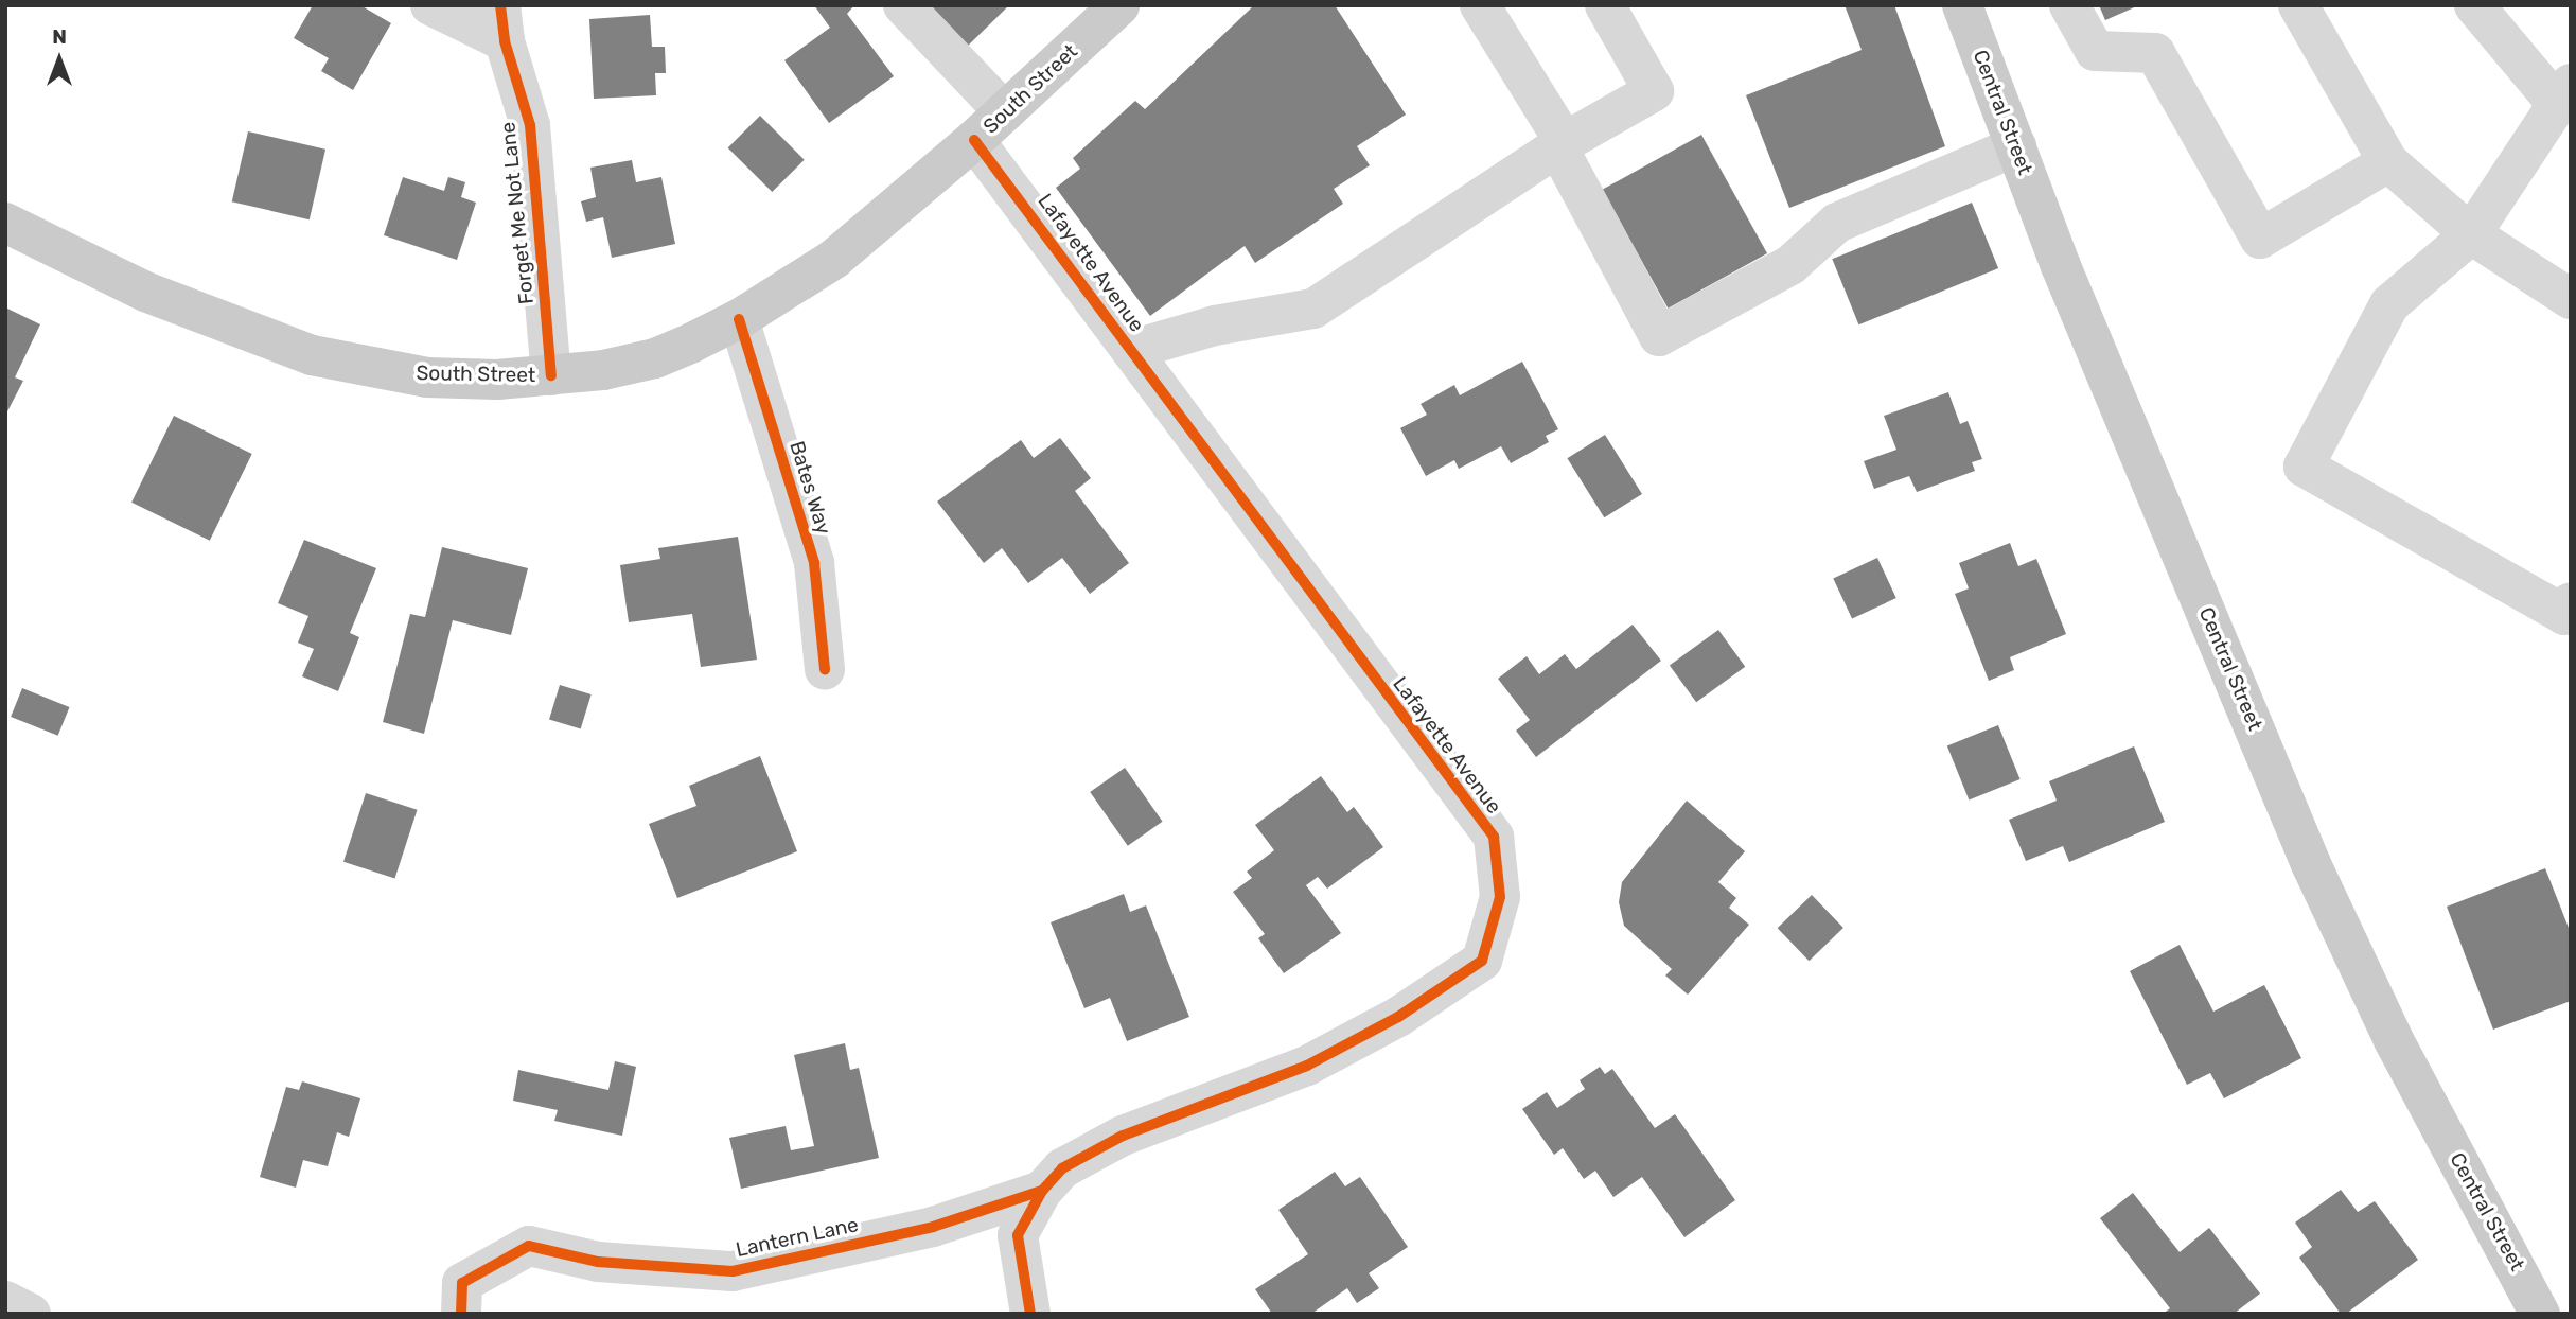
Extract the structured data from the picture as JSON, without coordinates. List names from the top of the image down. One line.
{"streets":{"main road":["South Street","Central Street"],"street":["Forget Me Not Lane","Lafayette Avenue","Bates Way","Lantern Lane"]},"crossings":[["South Street","Forget Me Not Lane"],["South Street","Lafayette Avenue"],["South Street","Bates Way"],["Lafayette Avenue","Lantern Lane"]],"north":"top"}
